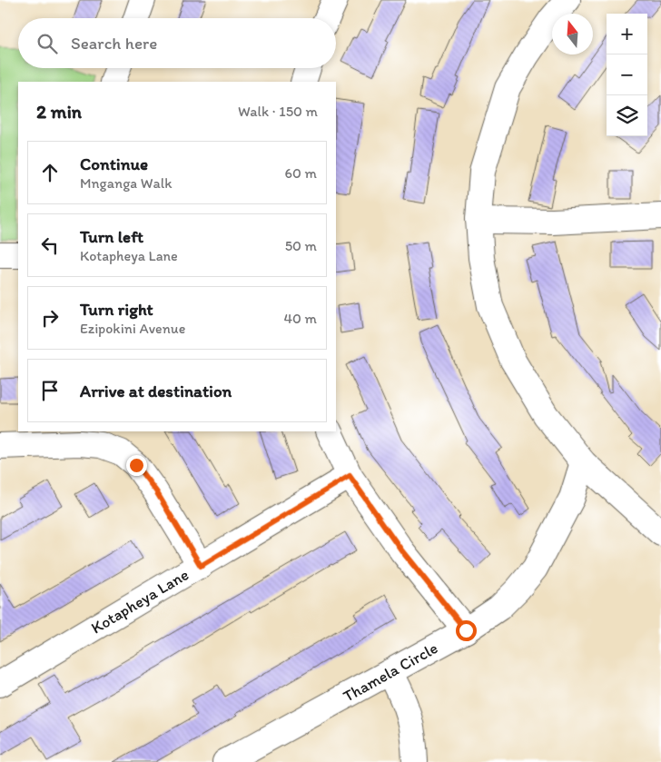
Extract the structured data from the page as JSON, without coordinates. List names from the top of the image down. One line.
{"streets":{"street":["Kotapheya Lane","Thamela Circle"]},"north":"top","page":{"map_buttons":["+","−"],"search":"Search here","heading":["2 min","Walk · 150 m"],"list":[["Continue","Mnganga Walk","60 m"],["Turn left","Kotapheya Lane","50 m"],["Turn right","Ezipokini Avenue","40 m"],"Arrive at destination"]}}
